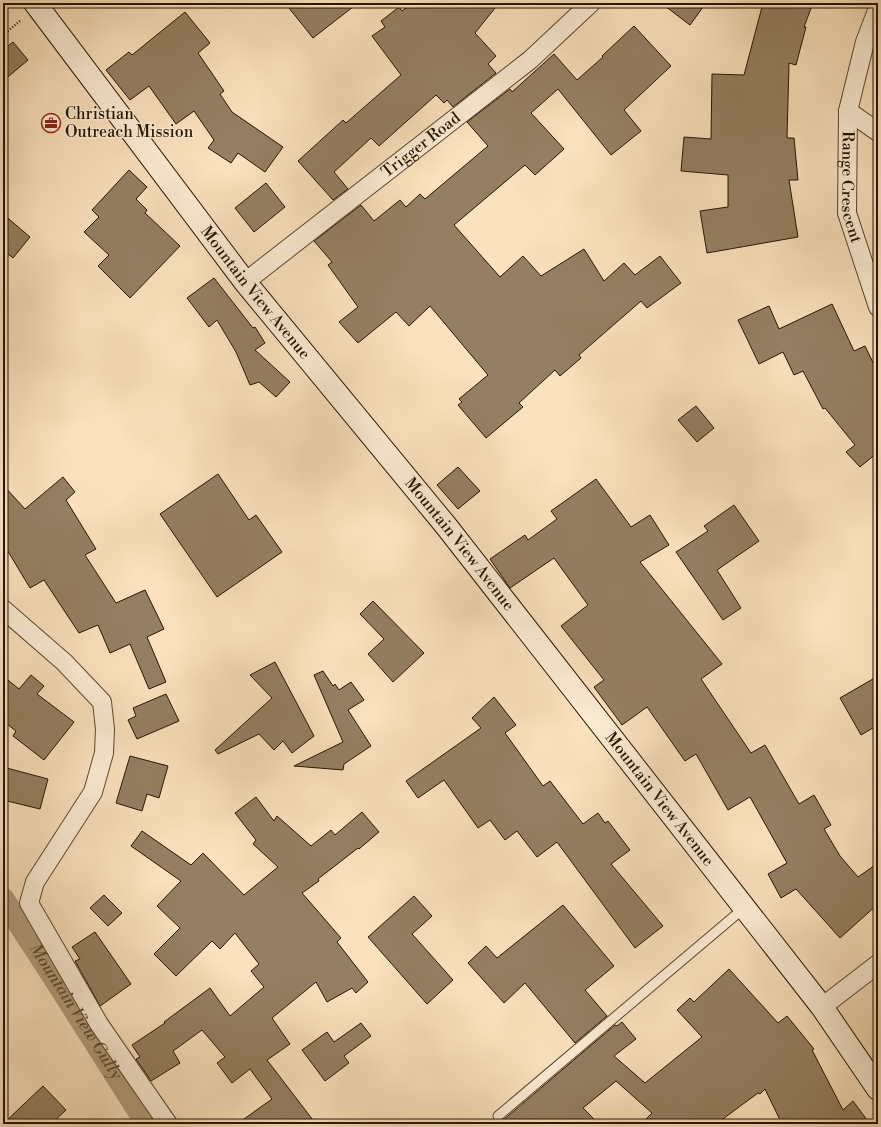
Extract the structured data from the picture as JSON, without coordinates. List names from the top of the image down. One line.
{"streets":{"main road":["Mountain View Avenue"],"street":["Trigger Road","Range Crescent"]},"crossings":[["Trigger Road","Mountain View Avenue"]],"water":["Mountain View Gully"],"places":{"office":["Christian Outreach Mission"]}}
